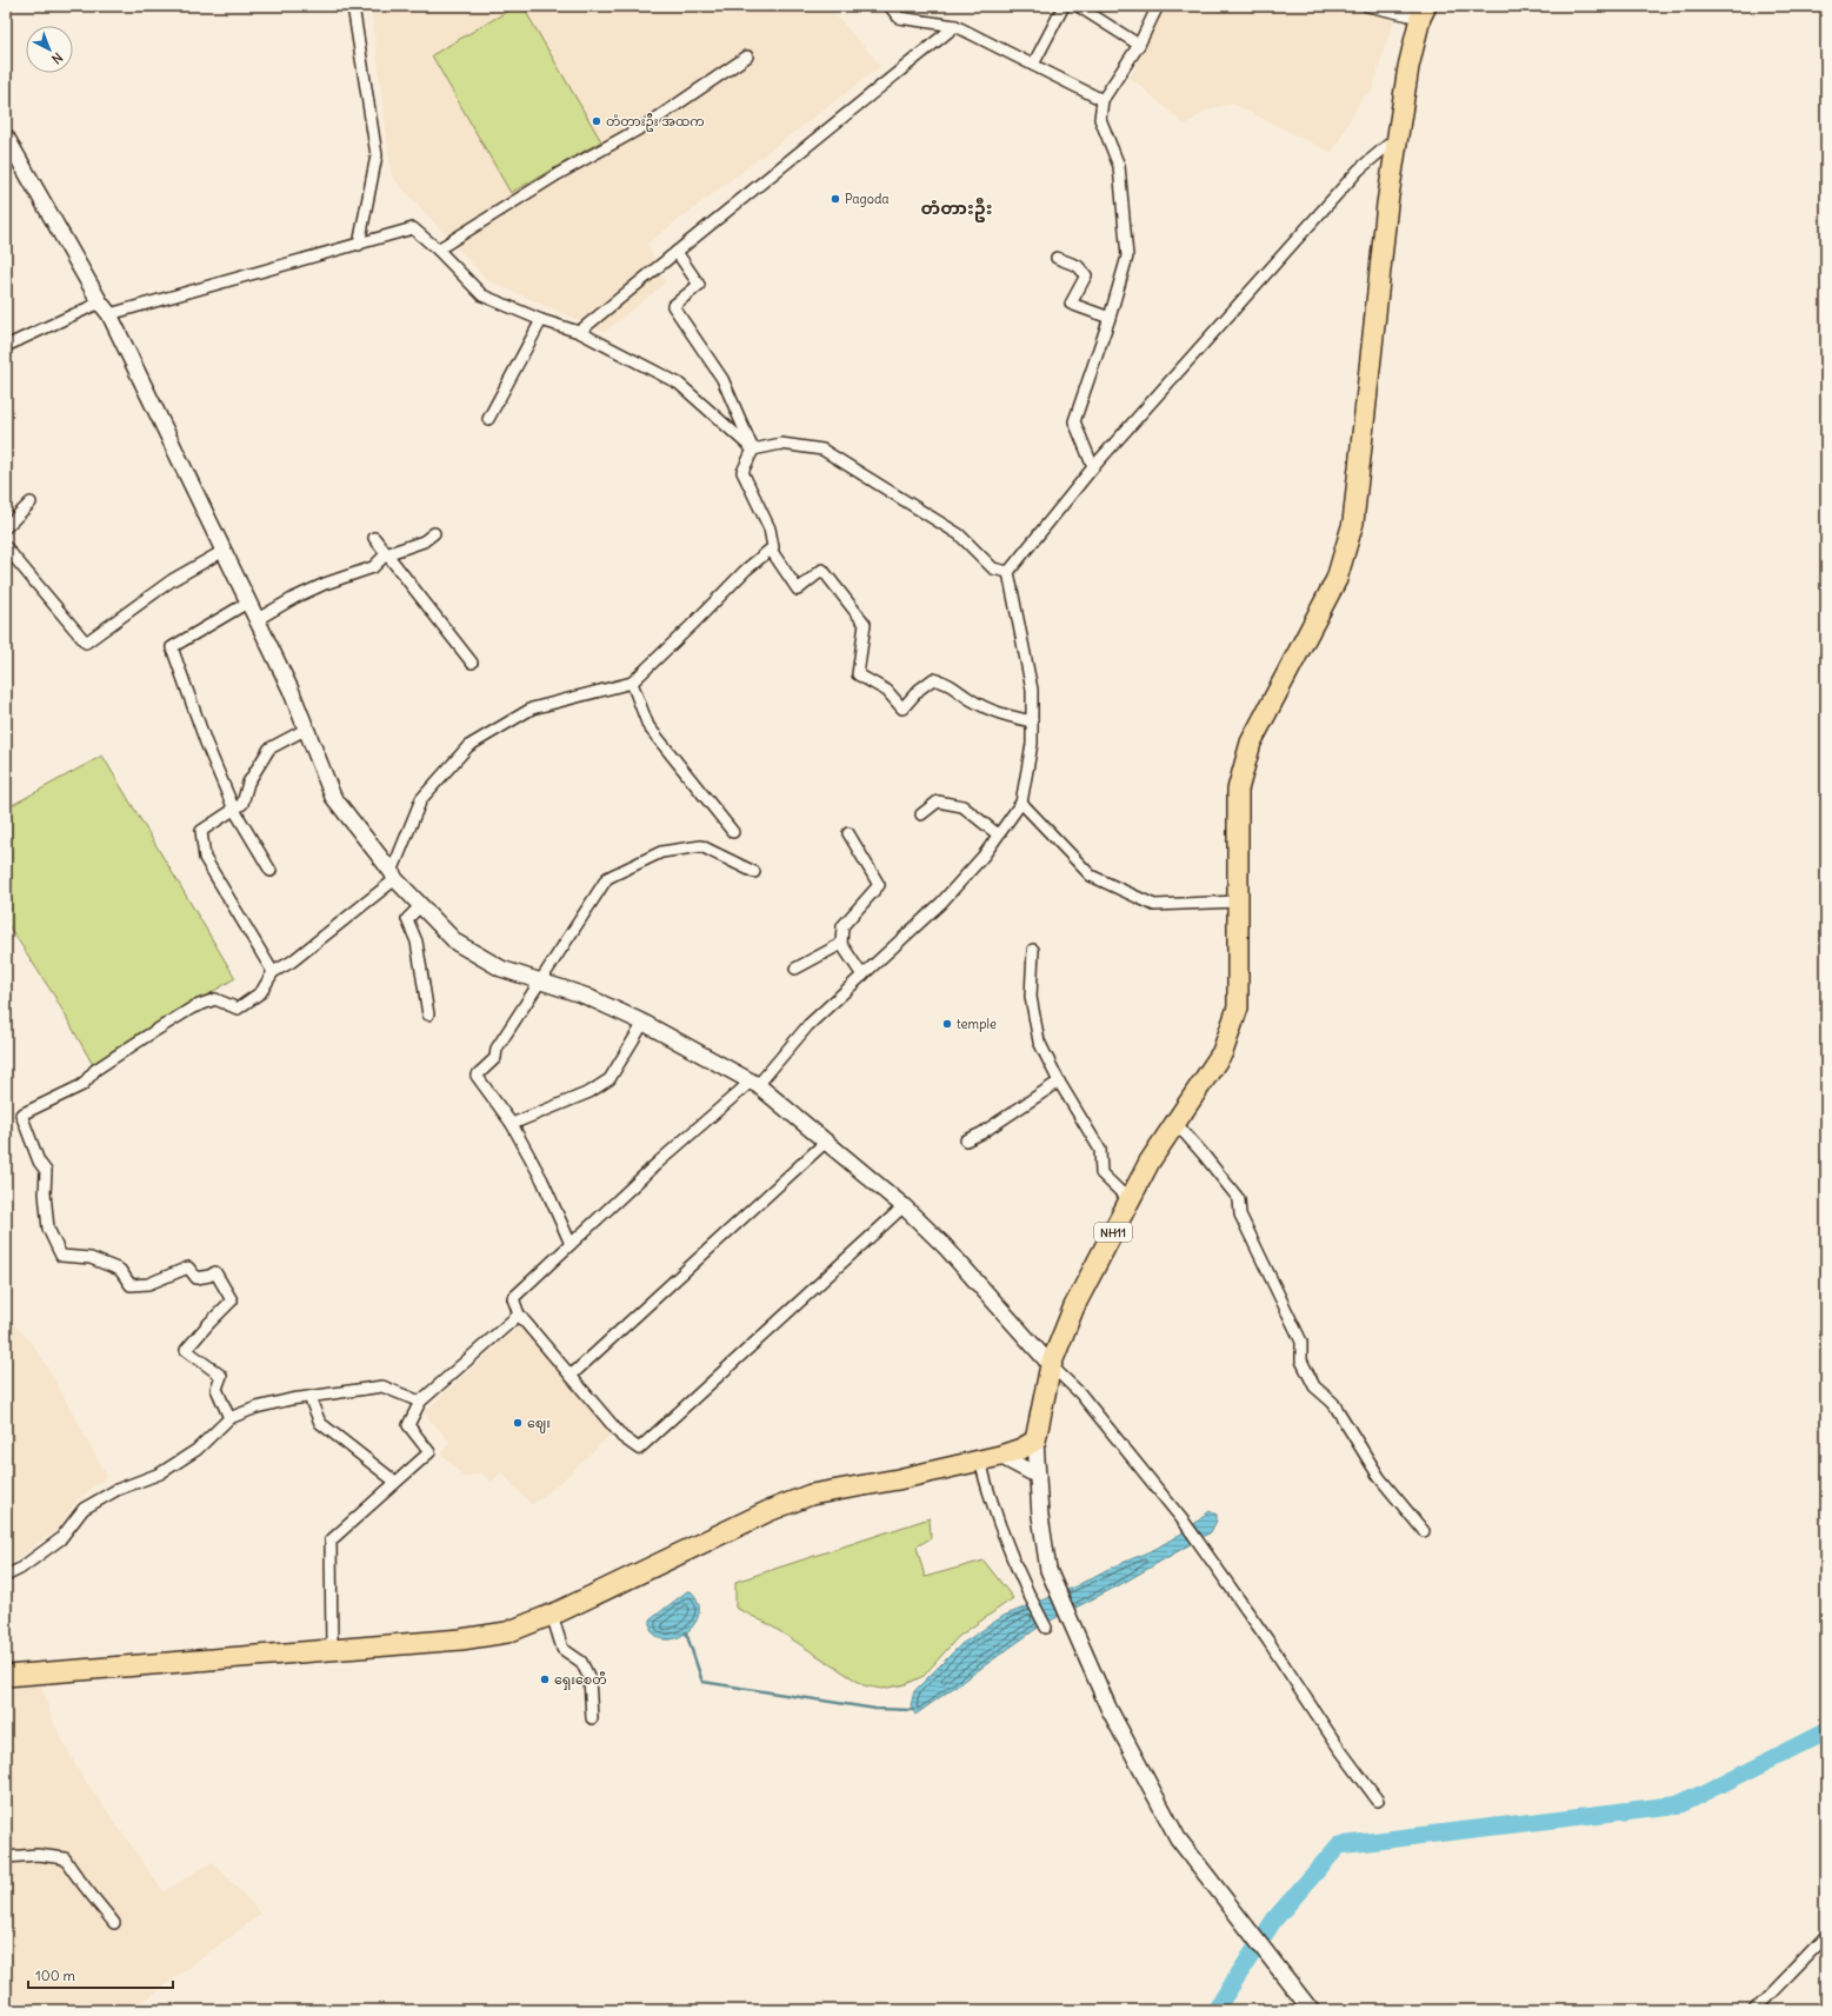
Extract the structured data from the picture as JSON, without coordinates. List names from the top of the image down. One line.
{"streets":{"highway":["NH11"]},"districts":["တံတားဦး"],"places":["တံတားဦး အထက","Pagoda","temple","ဈေး","ရှေးစေတီ"],"scale_bar":"100 m","north":"bottom right"}
